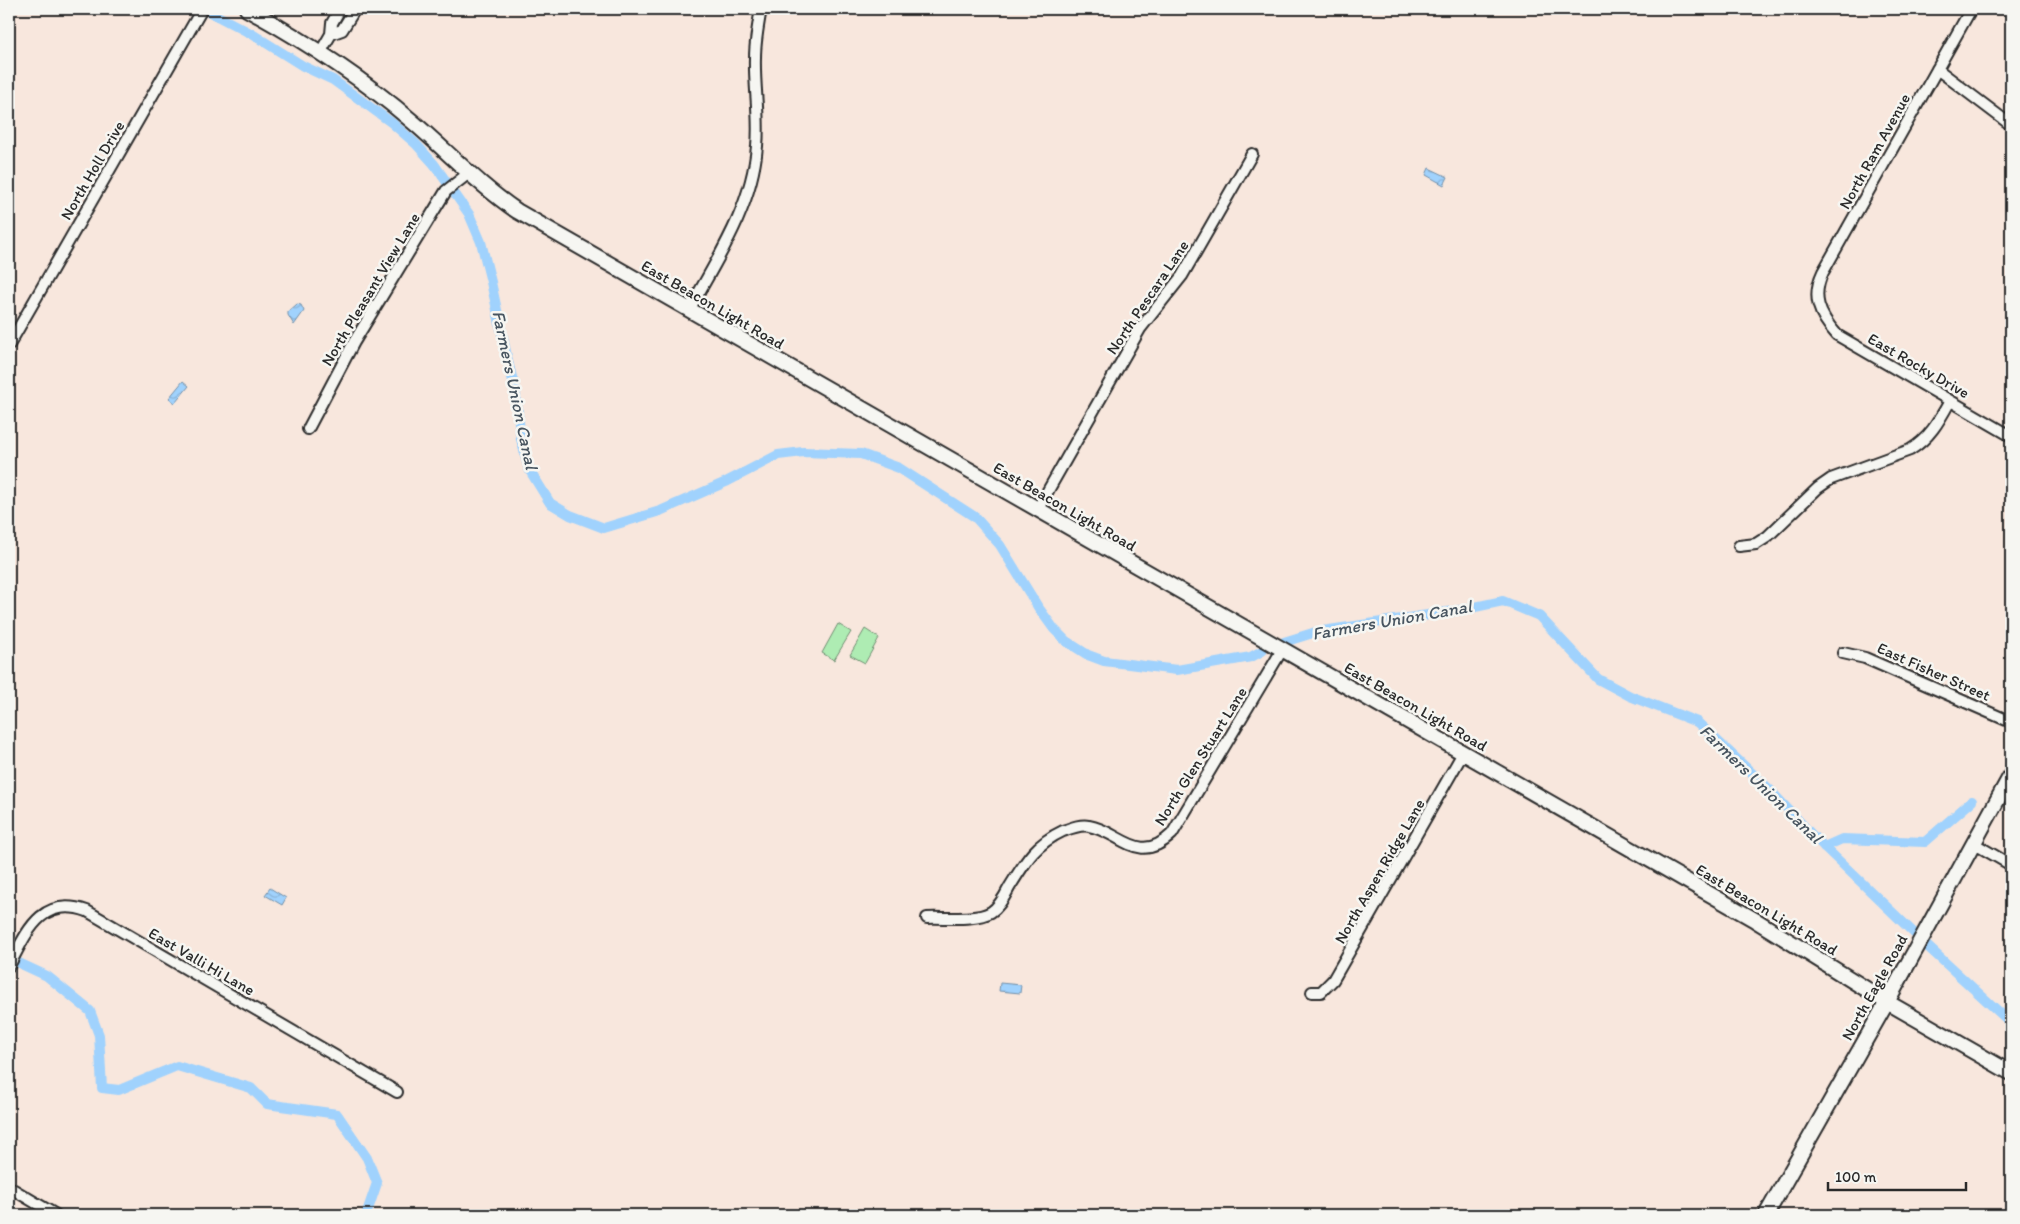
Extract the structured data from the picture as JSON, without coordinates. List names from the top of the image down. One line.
{"streets":{"main road":["East Beacon Light Road","North Eagle Road"],"street":["North Ram Avenue","North Holl Drive","North Pleasant View Lane","North Pescara Lane","East Rocky Drive","East Fisher Street","North Glen Stuart Lane","North Aspen Ridge Lane","East Valli Hi Lane"]},"crossings":[["North Ram Avenue","East Rocky Drive"],["North Pleasant View Lane","East Beacon Light Road"],["North Pescara Lane","East Beacon Light Road"],["East Beacon Light Road","North Glen Stuart Lane"],["East Beacon Light Road","North Aspen Ridge Lane"],["East Beacon Light Road","North Eagle Road"]],"water":["Farmers Union Canal"],"scale_bar":"100 m"}
